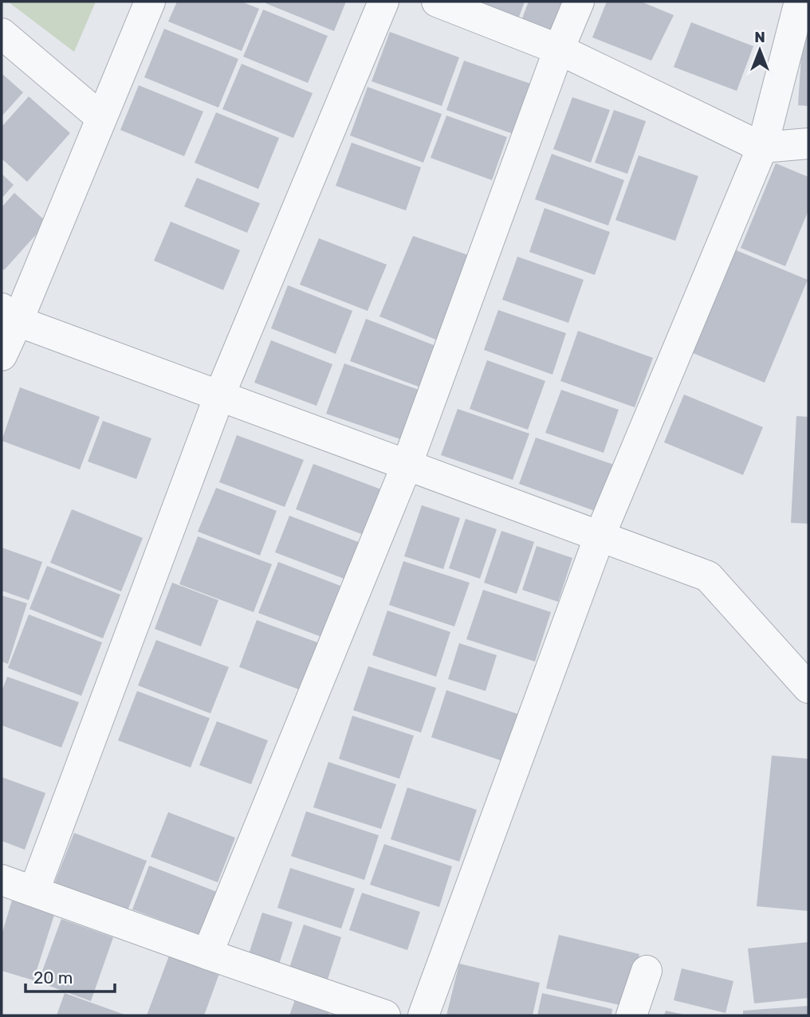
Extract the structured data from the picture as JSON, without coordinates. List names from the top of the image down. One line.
{"scale_bar":"20 m","north":"top"}
